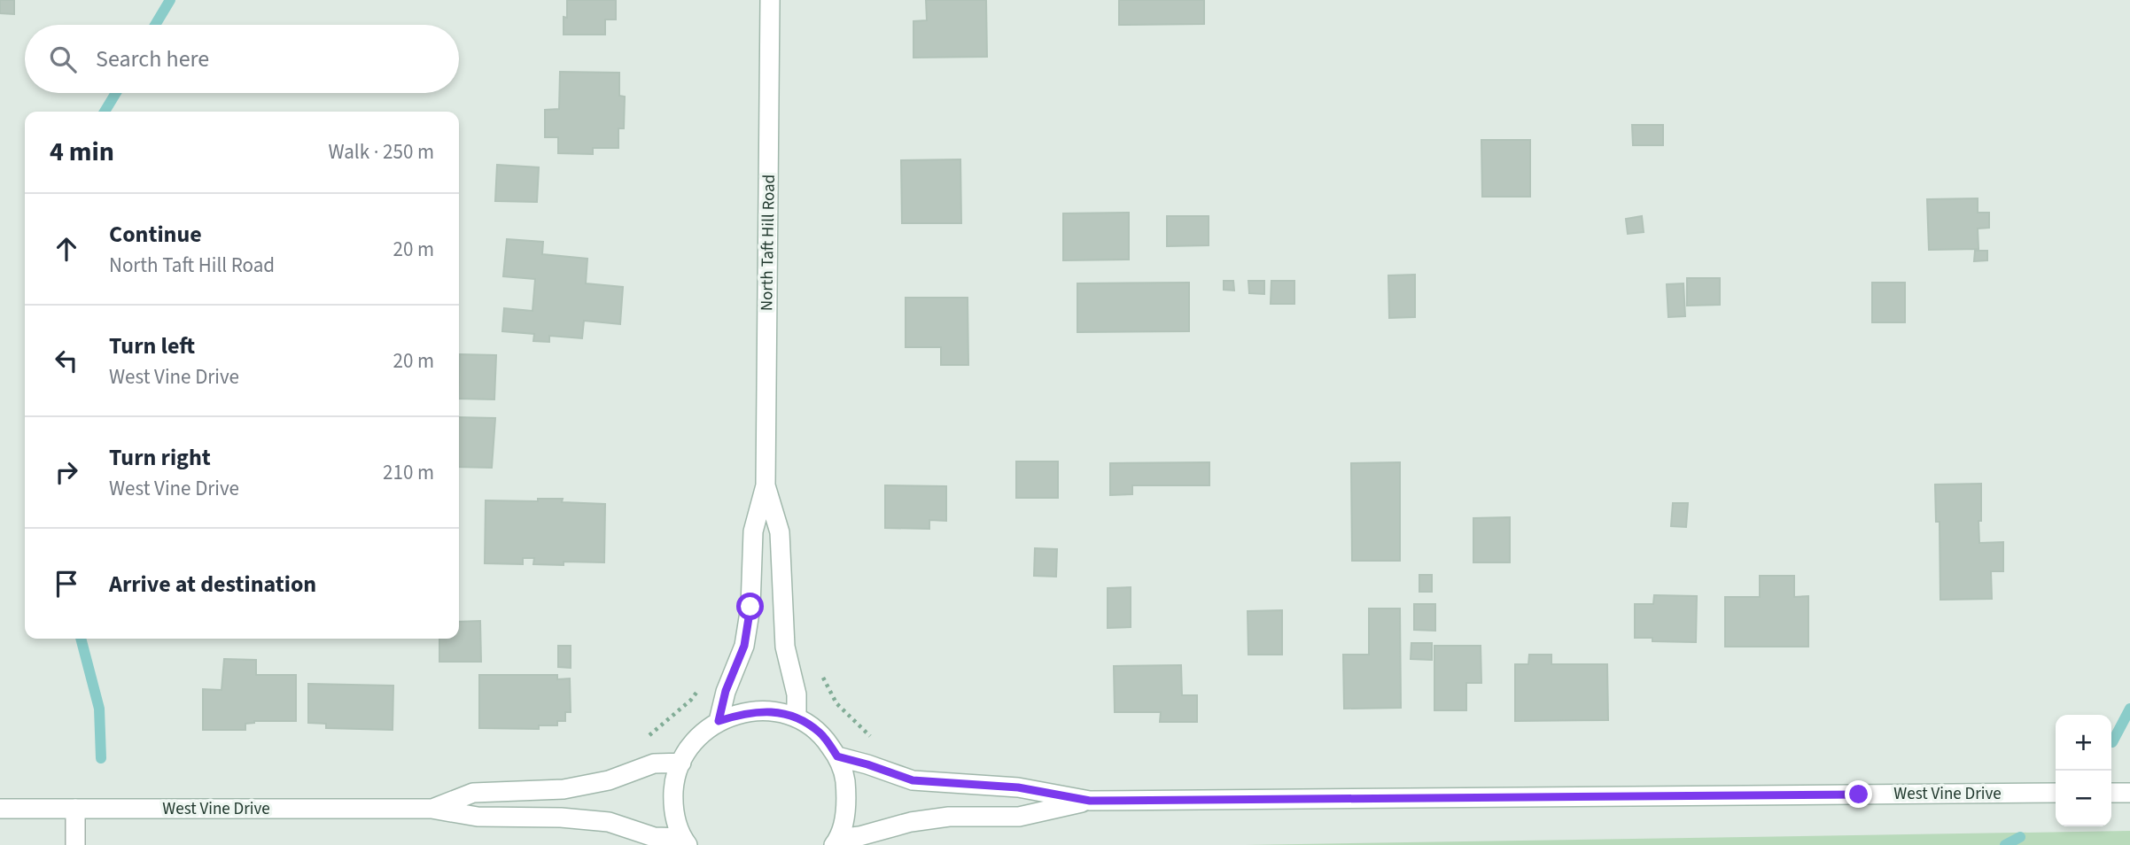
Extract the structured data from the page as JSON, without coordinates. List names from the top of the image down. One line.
{"streets":{"street":["North Taft Hill Road","West Vine Drive"]},"crossings":[["North Taft Hill Road","West Vine Drive"]],"page":{"search":"Search here","heading":["4 min","Walk · 250 m"],"list":[["Continue","North Taft Hill Road","20 m"],["Turn left","West Vine Drive","20 m"],["Turn right","West Vine Drive","210 m"],"Arrive at destination"],"map_buttons":["+","−"]}}
